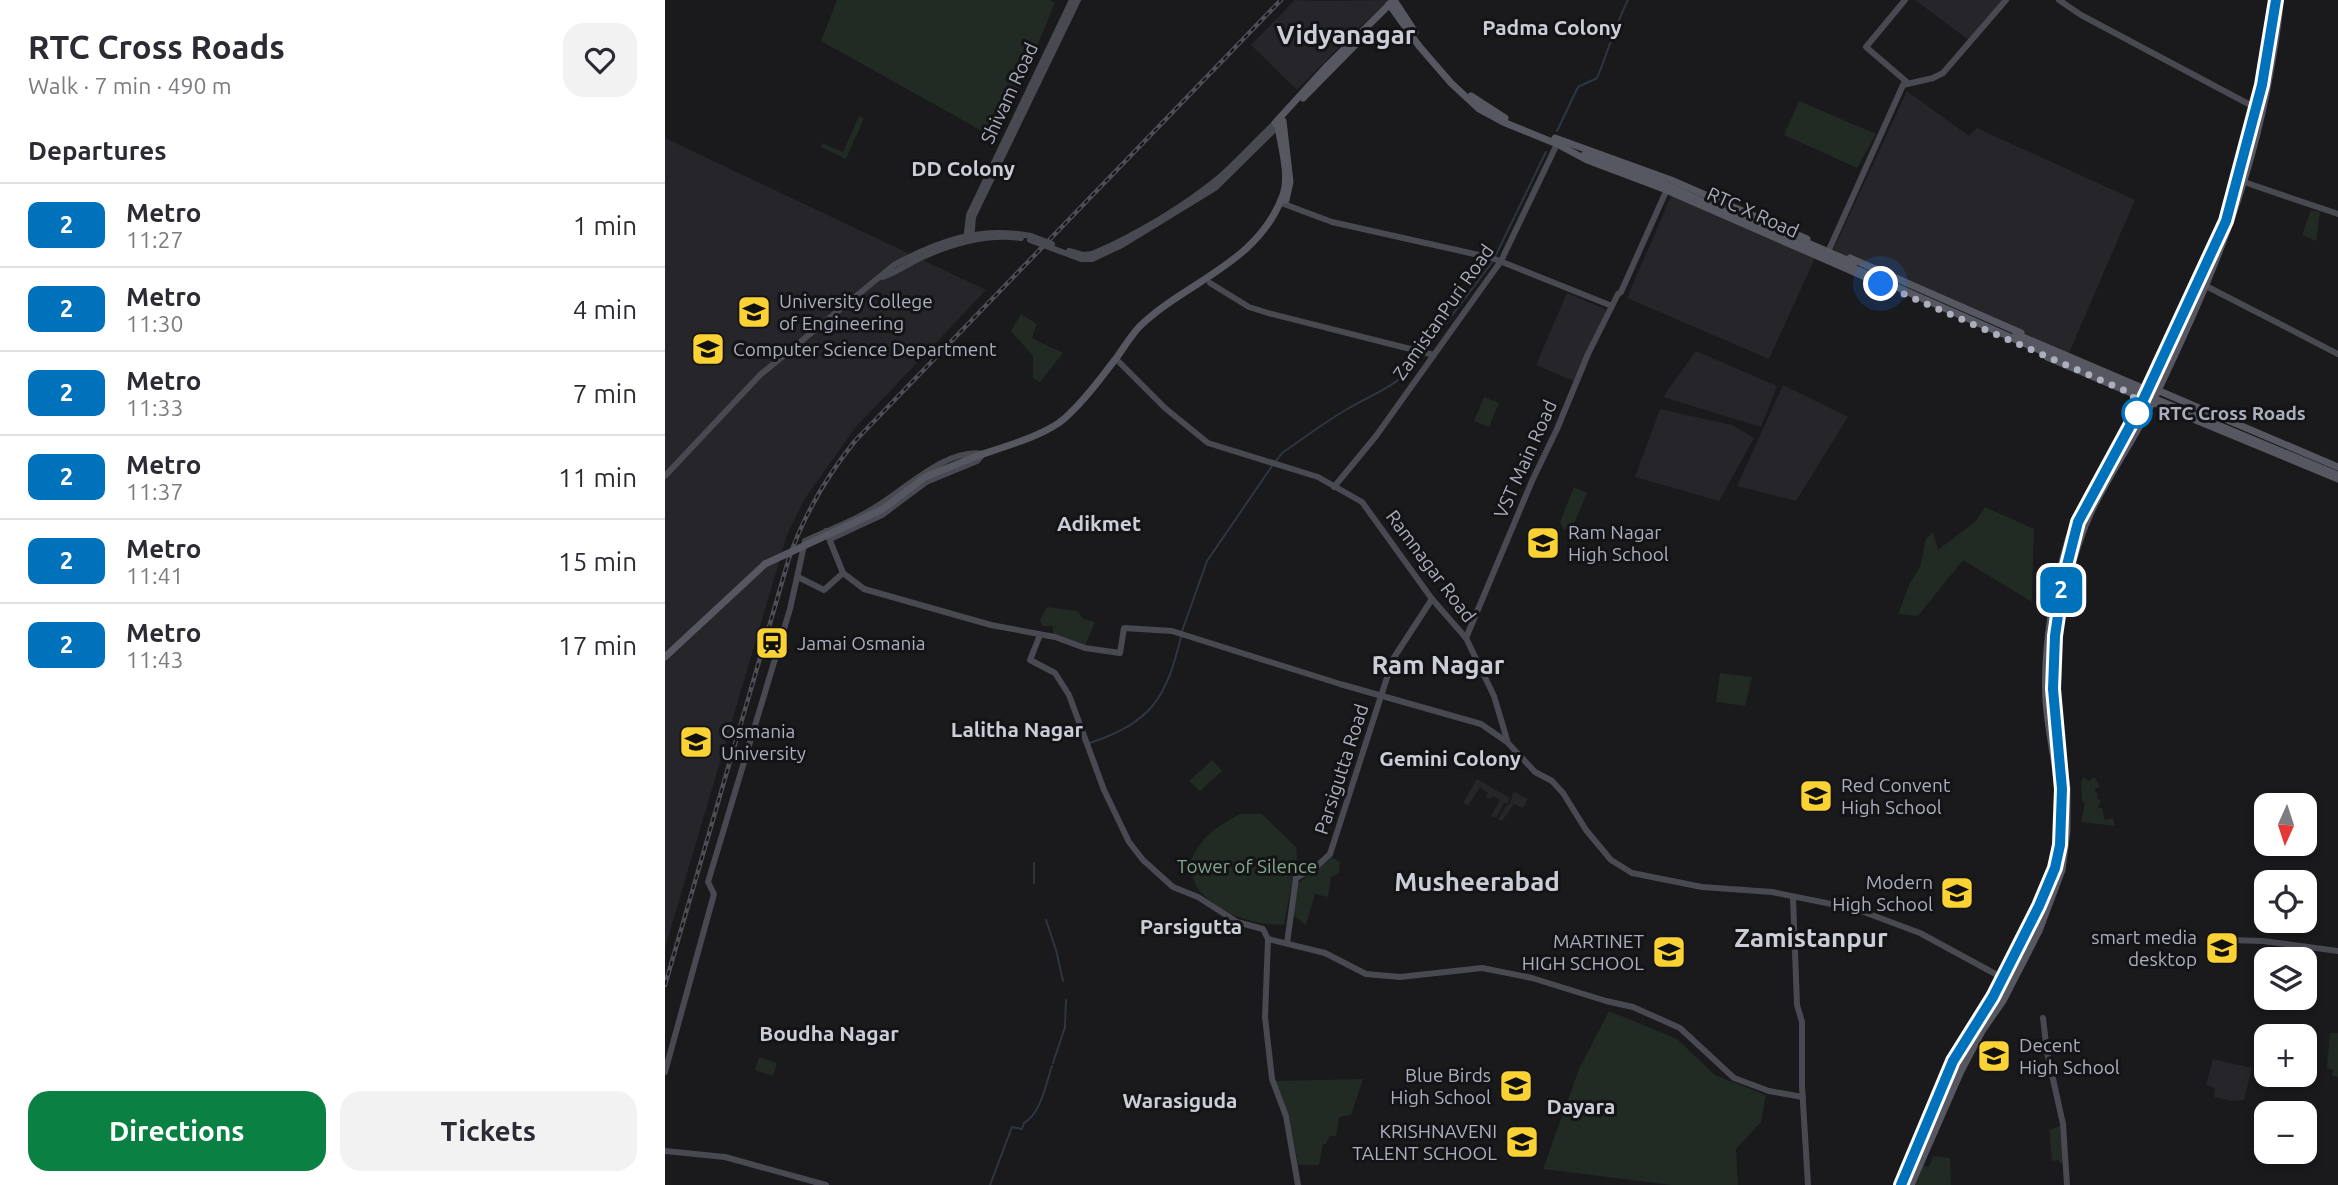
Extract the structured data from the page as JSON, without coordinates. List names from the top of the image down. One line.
{"streets":{"main road":["RTC X Road"],"street":["Shivam Road","ZamistanPuri Road","VST Main Road","Ramnagar Road","Parsigutta Road"]},"crossings":[["RTC X Road","ZamistanPuri Road"],["RTC X Road","VST Main Road"],["ZamistanPuri Road","Ramnagar Road"],["VST Main Road","Ramnagar Road"],["Ramnagar Road","Parsigutta Road"]],"districts":["Padma Colony","Vidyanagar","DD Colony","Adikmet","Ram Nagar","Lalitha Nagar","Gemini Colony","Musheerabad","Parsigutta","Zamistanpur","Boudha Nagar","Warasiguda","Dayara"],"parks":["Tower of Silence"],"places":{"school or university":["University College of Engineering","Computer Science Department","Ram Nagar High School","Osmania University","Red Convent High School","Modern High School","smart media desktop","MARTINET HIGH SCHOOL","Decent High School","Blue Birds High School","KRISHNAVENI TALENT SCHOOL"],"other":["RTC Cross Roads"],"station":["Jamai Osmania"]},"lines":["metro line 2"],"north":"bottom","page":{"heading":[["RTC Cross Roads","Walk · 7 min · 490 m"],"Departures"],"on_map":"2","list":[{"mark":"2","name":"Metro","note":"11:27","value":"1 min"},{"mark":"2","name":"Metro","note":"11:30","value":"4 min"},{"mark":"2","name":"Metro","note":"11:33","value":"7 min"},{"mark":"2","name":"Metro","note":"11:37","value":"11 min"},{"mark":"2","name":"Metro","note":"11:41","value":"15 min"},{"mark":"2","name":"Metro","note":"11:43","value":"17 min"}],"map_buttons":["+","−"],"buttons":["Directions","Tickets"]}}
